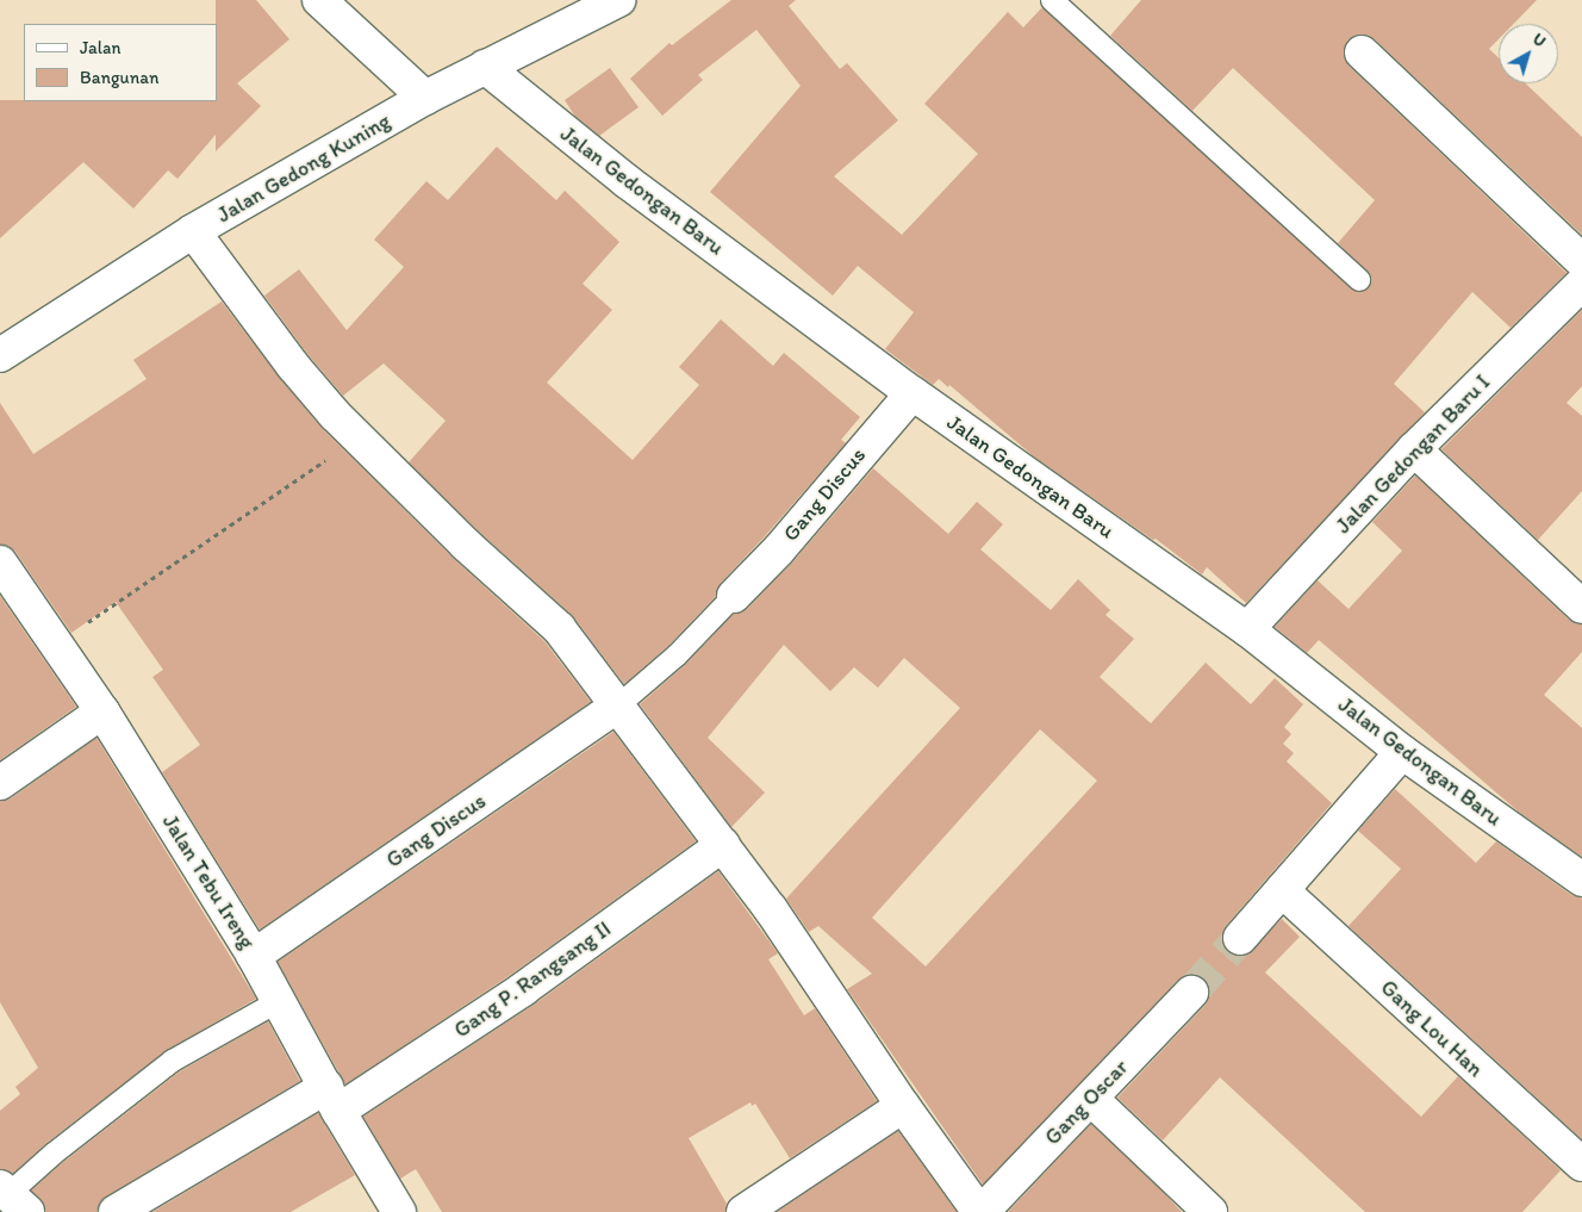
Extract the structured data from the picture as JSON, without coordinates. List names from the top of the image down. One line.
{"streets":{"street":["Jalan Gedong Kuning","Jalan Gedongan Baru","Jalan Gedongan Baru I","Gang Discus","Jalan Tebu Ireng","Gang P. Rangsang II","Gang Lou Han","Gang Oscar"]},"crossings":[["Jalan Gedong Kuning","Jalan Gedongan Baru"],["Jalan Gedongan Baru","Jalan Gedongan Baru I"],["Jalan Gedongan Baru","Gang Discus"],["Gang Discus","Jalan Tebu Ireng"],["Jalan Tebu Ireng","Gang P. Rangsang II"]],"legend":["Jalan","Bangunan"],"north":"top right"}
